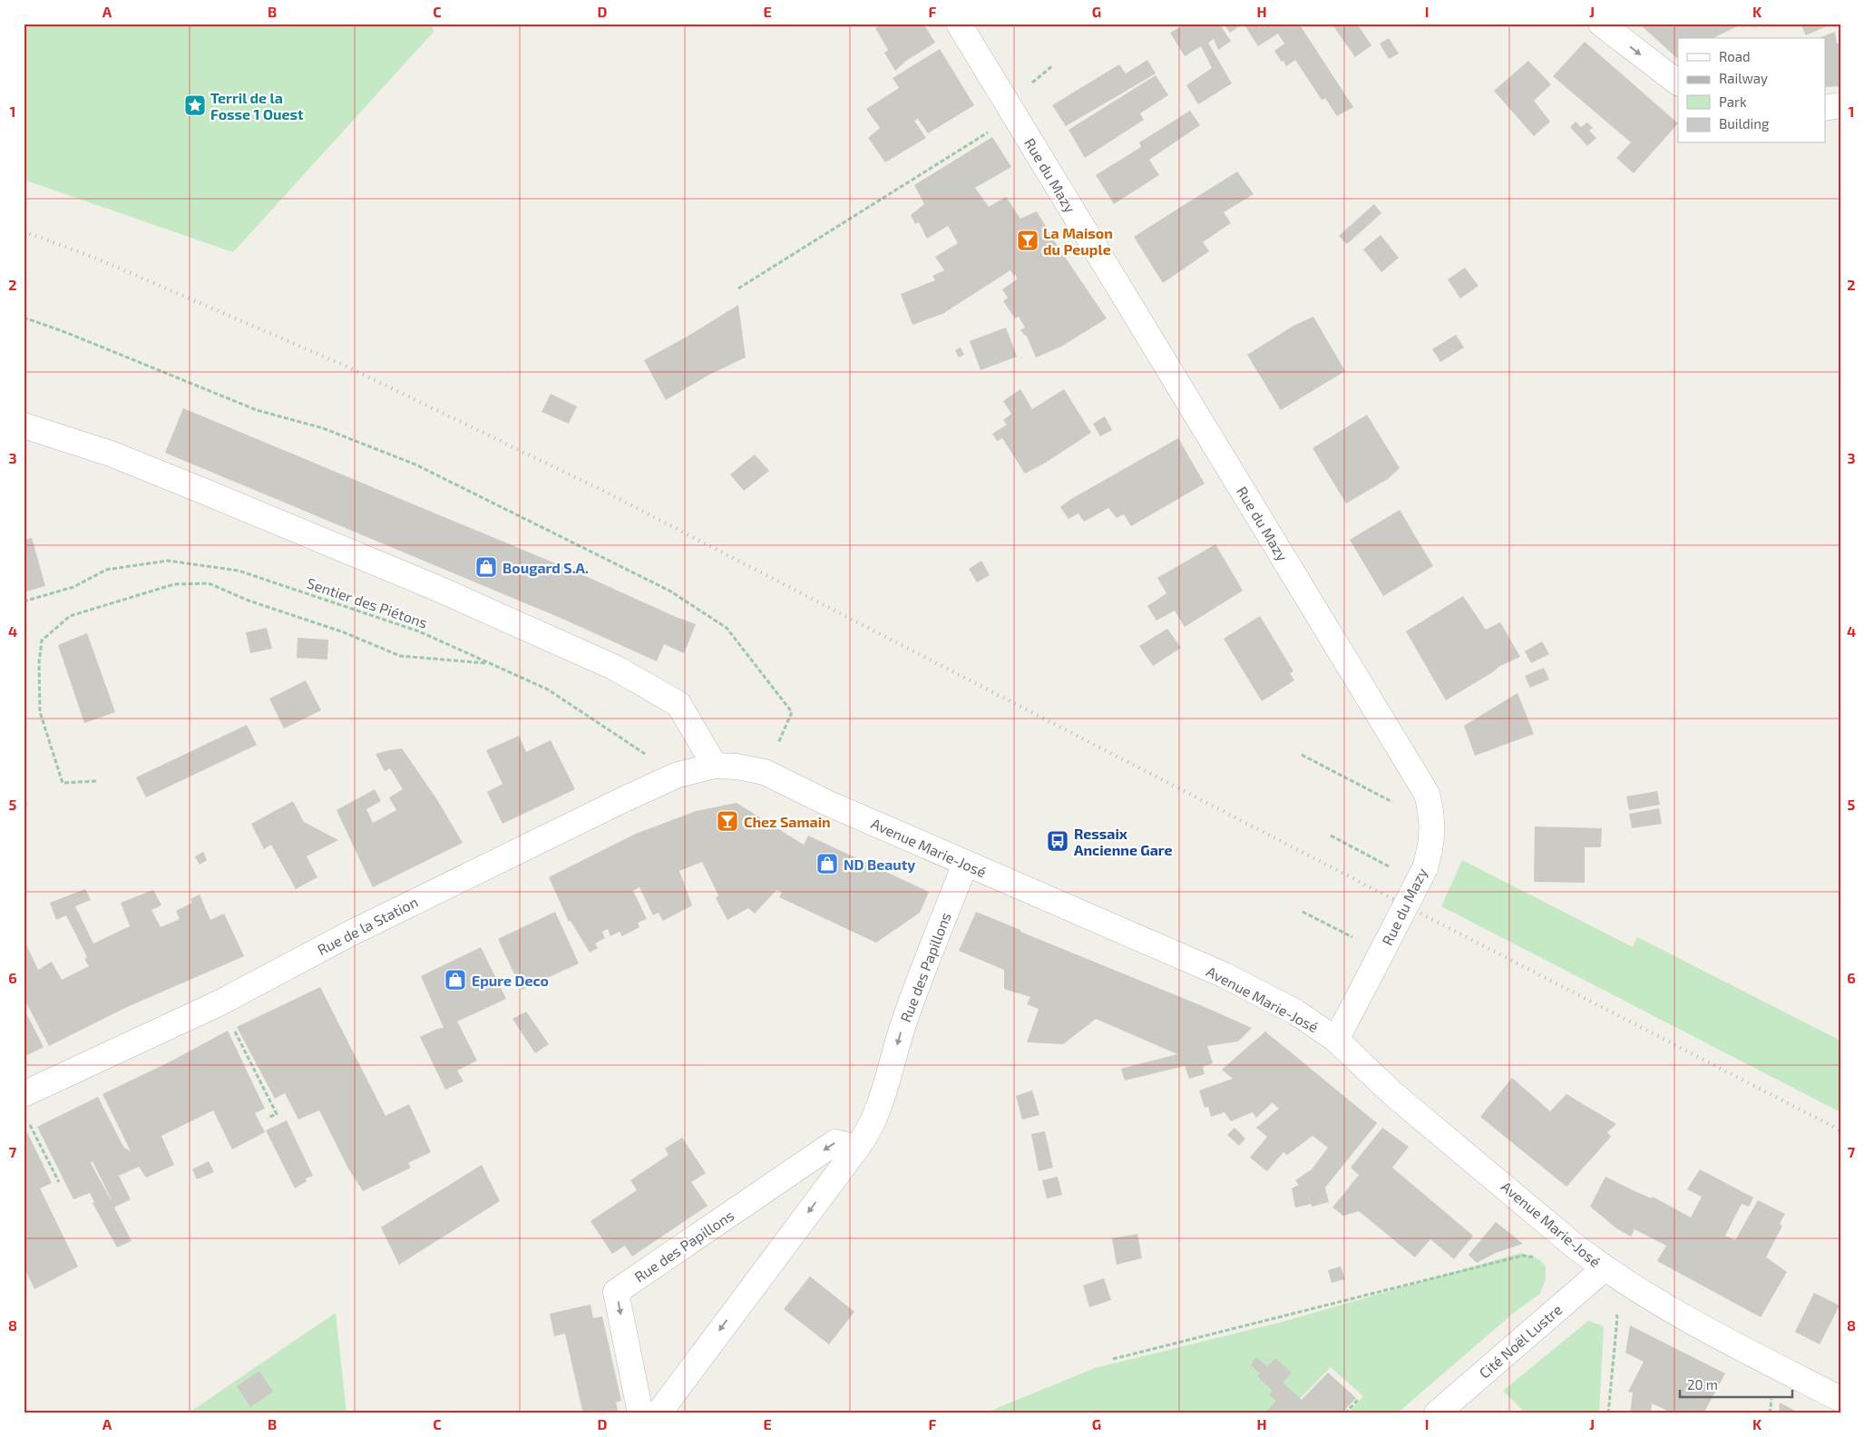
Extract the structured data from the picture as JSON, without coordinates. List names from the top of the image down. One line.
{"streets":{"street":["Rue du Mazy","Avenue Marie-José","Rue de la Station","Rue des Papillons","Cité Noël Lustre"],"path":["Sentier des Piétons"]},"crossings":[["Rue du Mazy","Avenue Marie-José"],["Sentier des Piétons","Rue de la Station"],["Avenue Marie-José","Rue de la Station"],["Avenue Marie-José","Rue des Papillons"],["Avenue Marie-José","Cité Noël Lustre"]],"one_way":["Rue des Papillons"],"places":{"place":["Terril de la Fosse 1 Ouest"],"bar":["La Maison du Peuple","Chez Samain"],"shop":["Bougard S.A.","ND Beauty","Epure Deco"],"bus stop":["Ressaix Ancienne Gare"]},"legend":["Road","Railway","Park","Building"],"scale_bar":"20 m","grid":{"columns":["A","B","C","D","E","F","G","H","I","J","K"],"rows":["1","2","3","4","5","6","7","8"]}}
